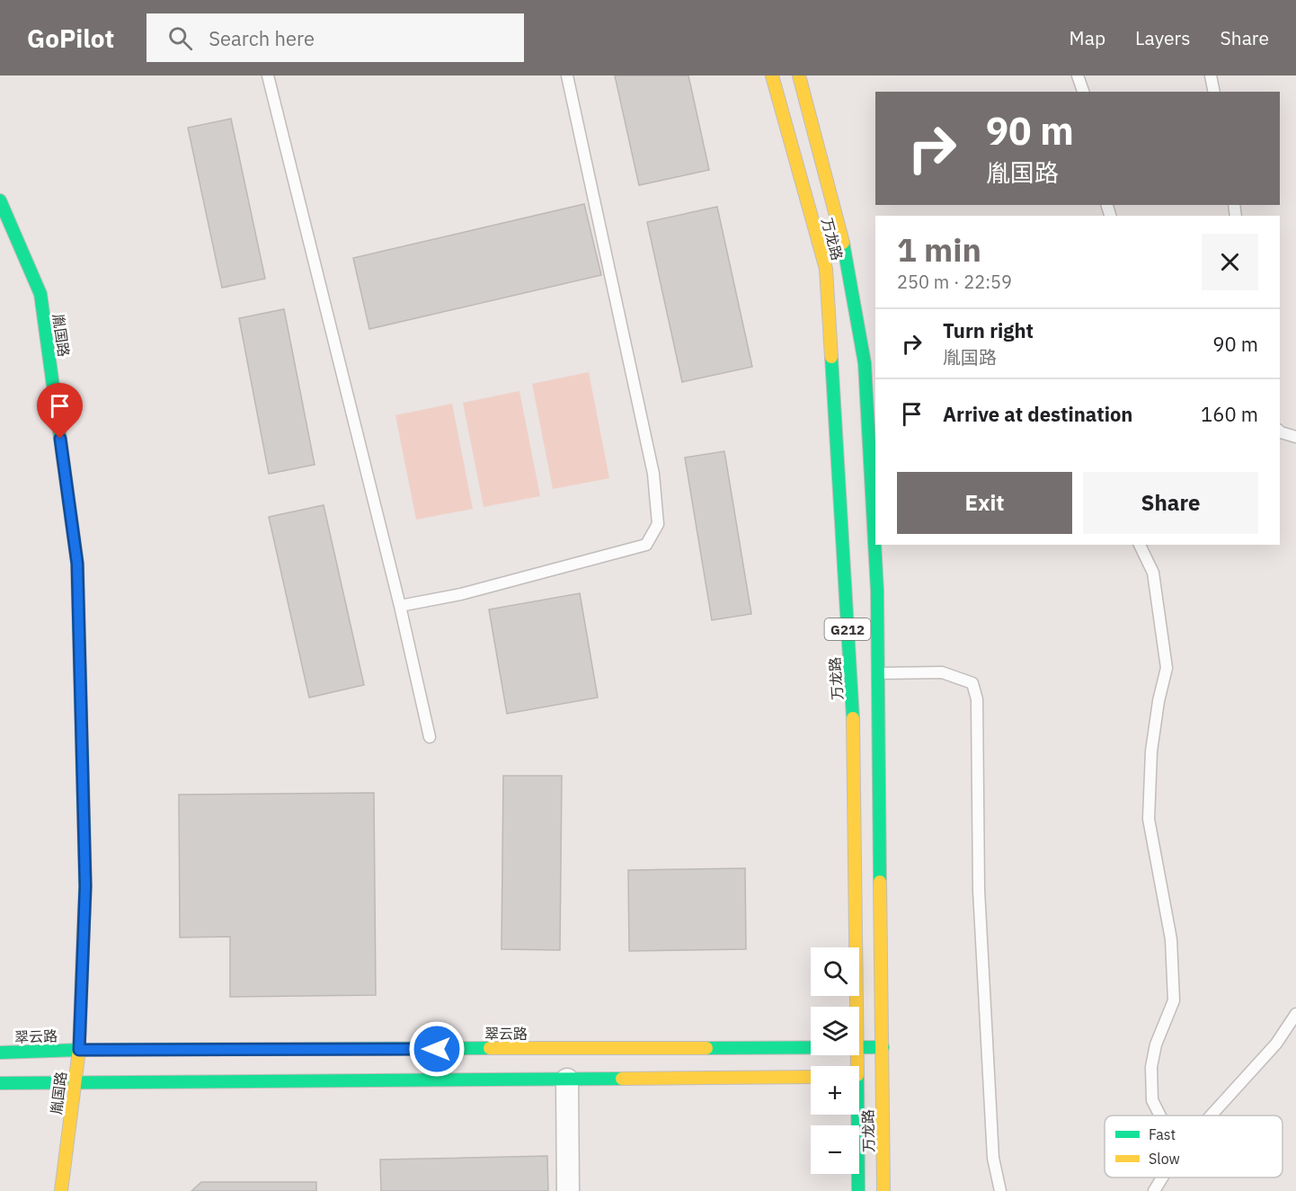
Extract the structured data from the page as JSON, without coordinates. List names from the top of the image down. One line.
{"streets":{"main road":["万龙路","胤国路","G212","翠云路"]},"crossings":[["万龙路","翠云路"],["胤国路","翠云路"]],"legend":["Fast","Slow"],"page":{"header":"GoPilot","search":"Search here","nav":["Map","Layers","Share"],"turn":["90 m","胤国路"],"heading":["1 min","250 m · 22:59"],"list":[{"name":"Turn right","note":"胤国路","value":"90 m"},{"name":"Arrive at destination","value":"160 m"}],"buttons":["Exit","Share"],"map_buttons":["+","−"]}}
